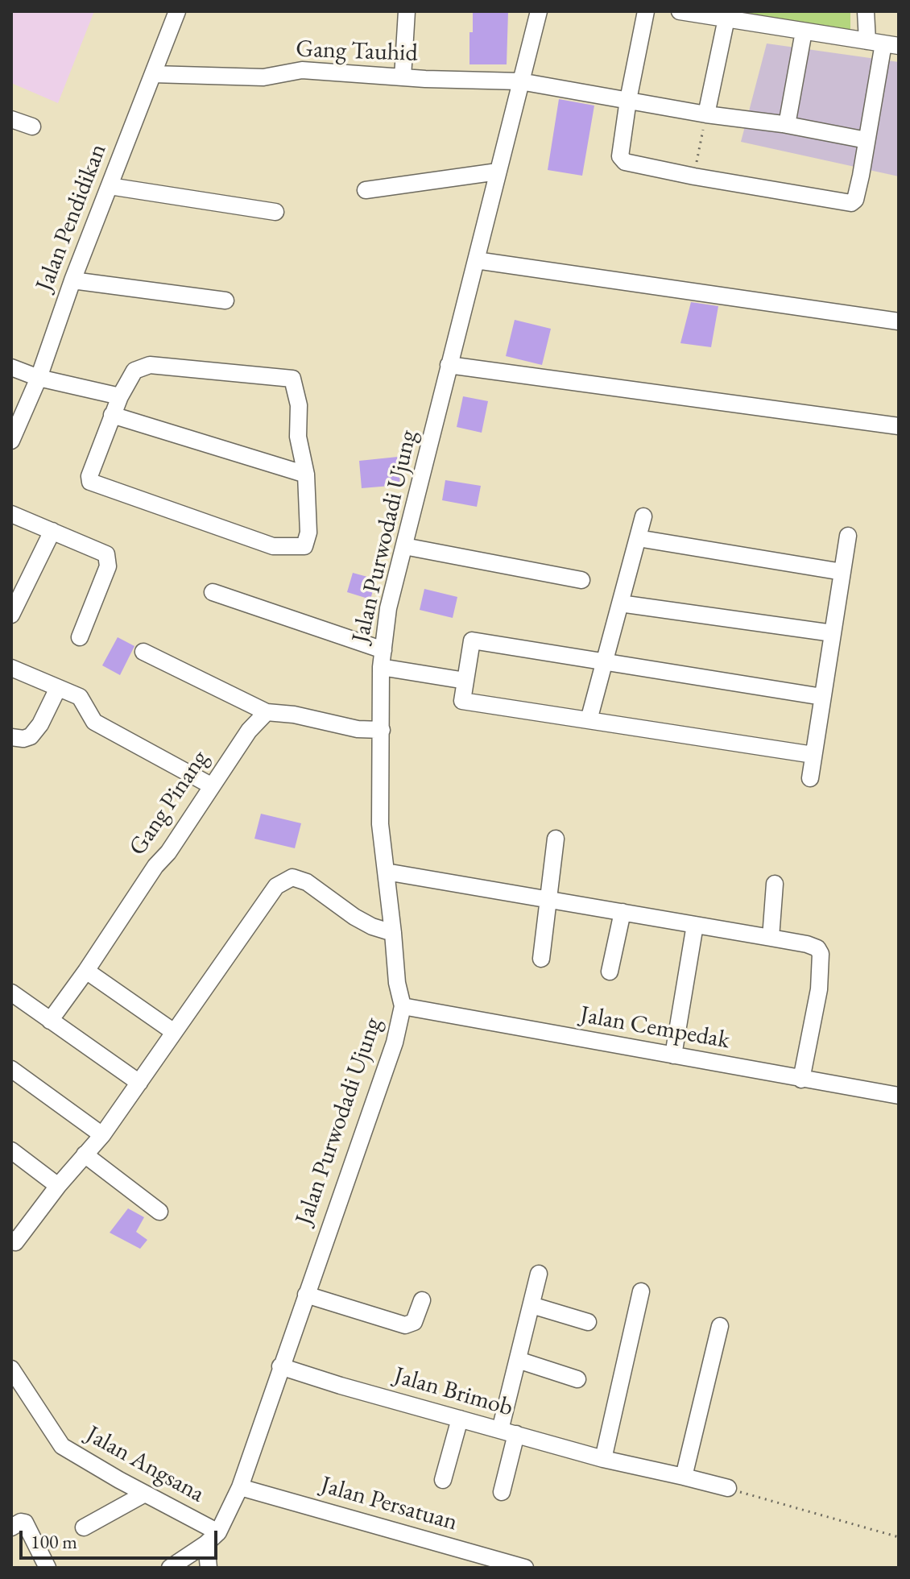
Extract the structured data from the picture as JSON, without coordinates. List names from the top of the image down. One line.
{"streets":{"street":["Gang Tauhid","Jalan Pendidikan","Jalan Purwodadi Ujung","Gang Pinang","Jalan Cempedak","Jalan Brimob","Jalan Angsana","Jalan Persatuan"]},"crossings":[["Gang Tauhid","Jalan Pendidikan"],["Gang Tauhid","Jalan Purwodadi Ujung"],["Jalan Purwodadi Ujung","Jalan Cempedak"],["Jalan Purwodadi Ujung","Jalan Brimob"],["Jalan Purwodadi Ujung","Jalan Angsana"],["Jalan Purwodadi Ujung","Jalan Persatuan"]],"scale_bar":"100 m"}
